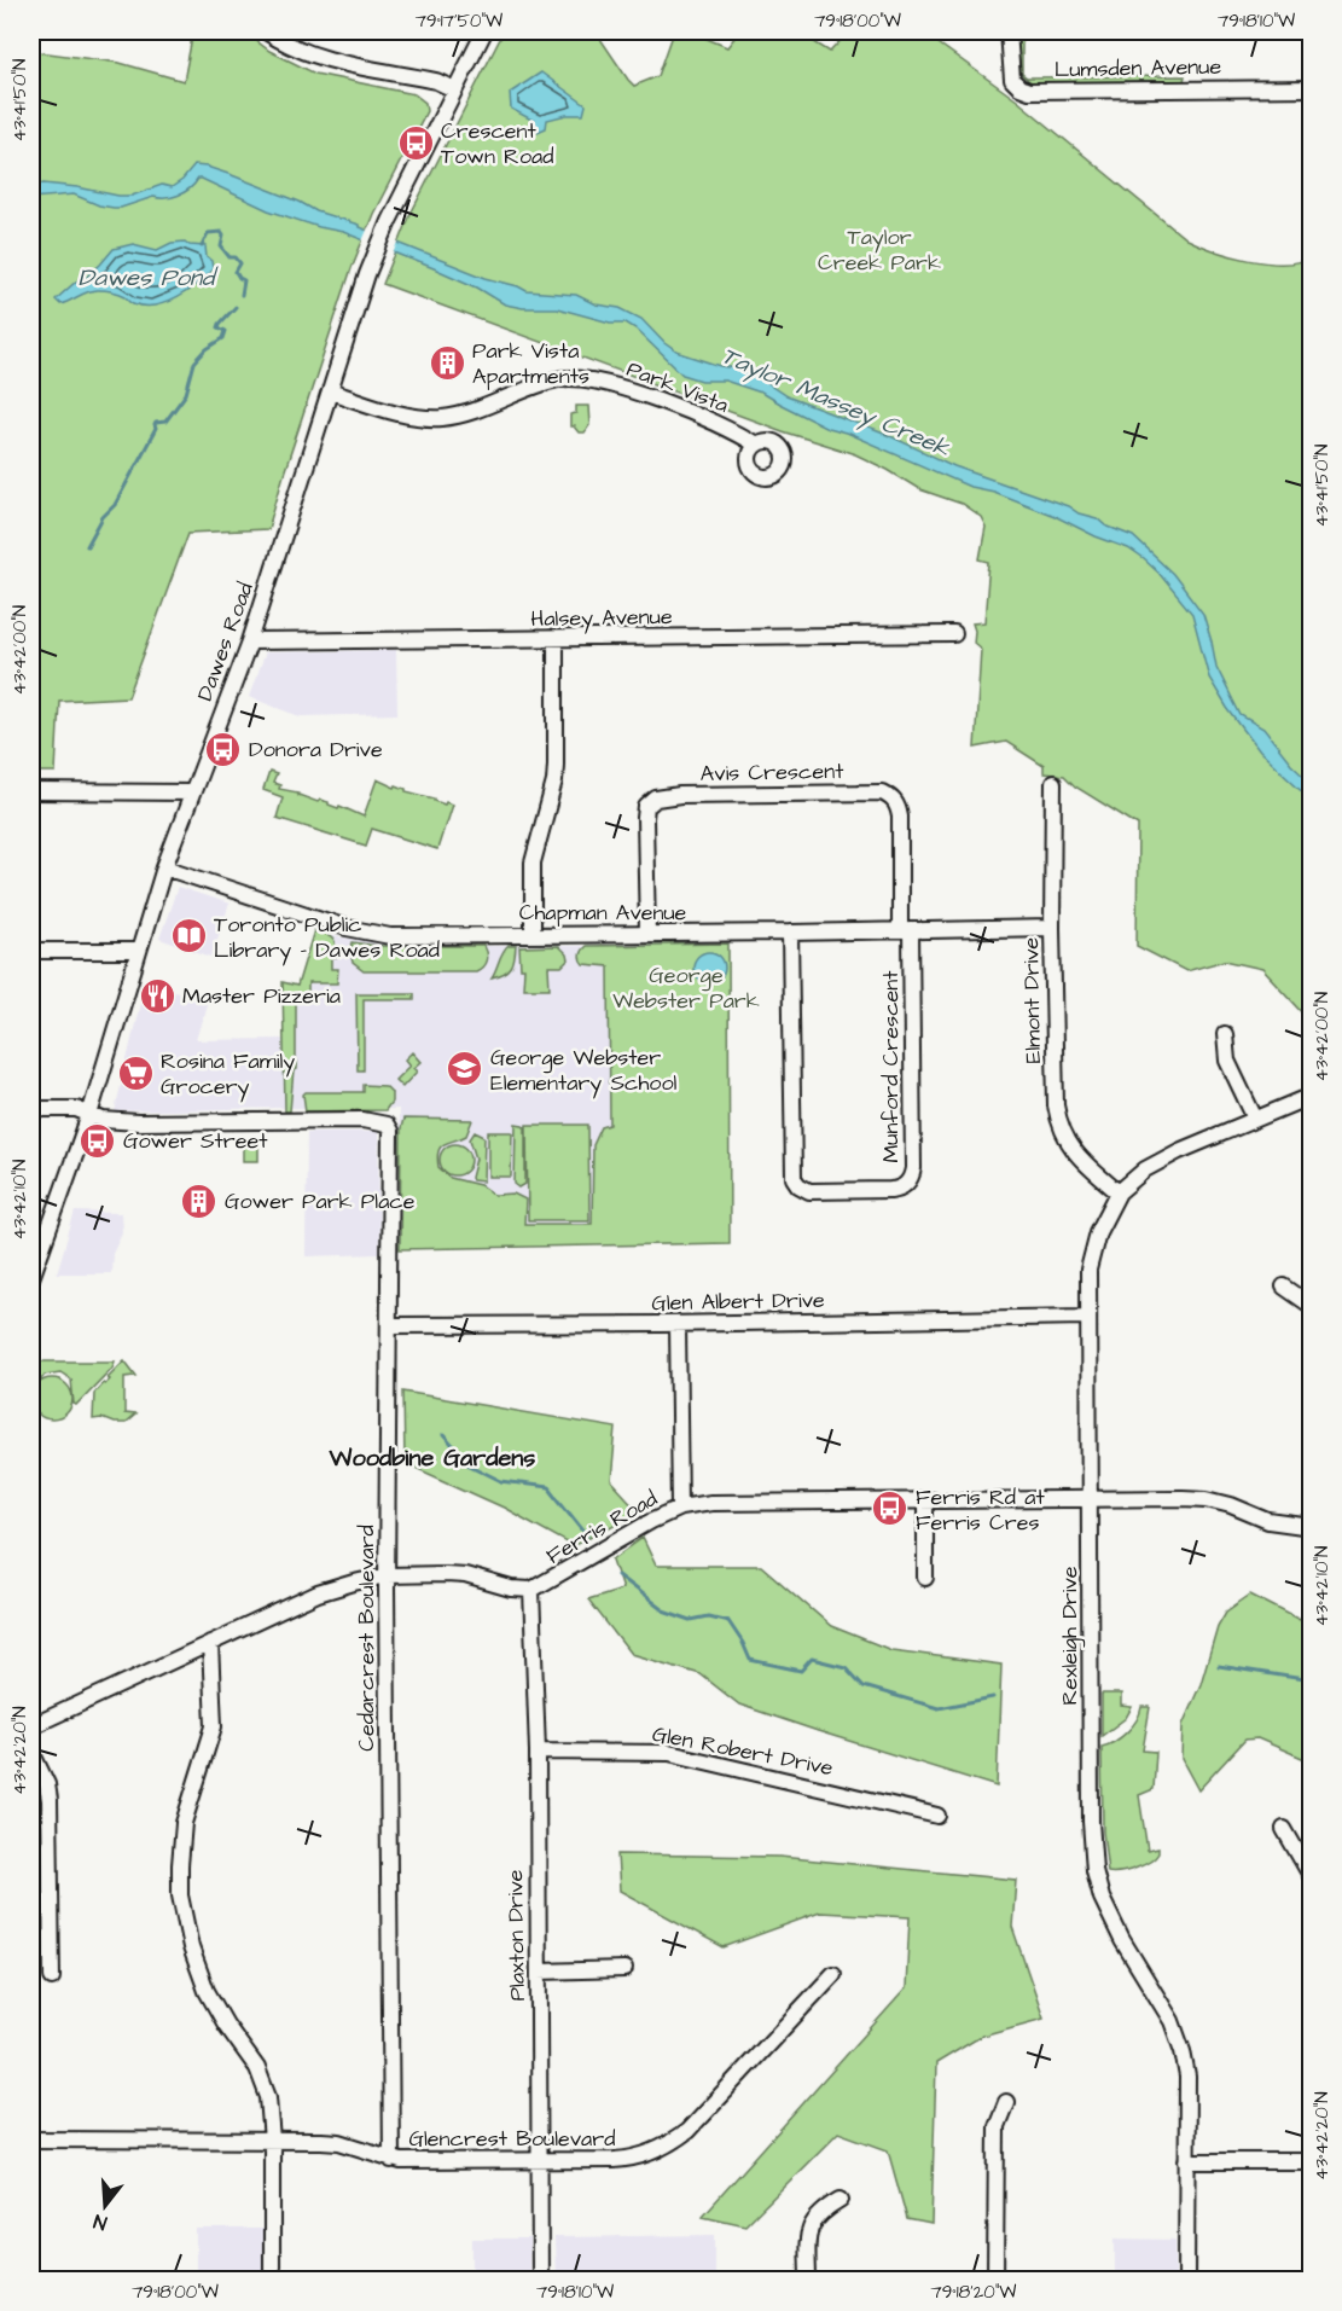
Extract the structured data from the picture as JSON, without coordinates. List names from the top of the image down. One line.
{"streets":{"street":["Lumsden Avenue","Park Vista","Halsey Avenue","Dawes Road","Avis Crescent","Chapman Avenue","Elmont Drive","Munford Crescent","Glen Albert Drive","Ferris Road","Rexleigh Drive","Cedarcrest Boulevard","Glen Robert Drive","Plaxton Drive","Glencrest Boulevard"]},"crossings":[["Park Vista","Dawes Road"],["Halsey Avenue","Dawes Road"],["Dawes Road","Chapman Avenue"],["Dawes Road","Cedarcrest Boulevard"],["Avis Crescent","Chapman Avenue"],["Avis Crescent","Munford Crescent"],["Chapman Avenue","Elmont Drive"],["Chapman Avenue","Munford Crescent"],["Elmont Drive","Rexleigh Drive"],["Glen Albert Drive","Rexleigh Drive"],["Glen Albert Drive","Cedarcrest Boulevard"],["Ferris Road","Rexleigh Drive"],["Ferris Road","Cedarcrest Boulevard"],["Ferris Road","Plaxton Drive"],["Cedarcrest Boulevard","Glencrest Boulevard"],["Glen Robert Drive","Plaxton Drive"],["Plaxton Drive","Glencrest Boulevard"]],"districts":["Woodbine Gardens"],"water":["Dawes Pond","Taylor Massey Creek"],"parks":["Taylor Creek Park","George Webster Park"],"places":{"bus stop":["Crescent Town Road","Donora Drive","Gower Street","Ferris Rd at Ferris Cres"],"building":["Park Vista Apartments","Gower Park Place"],"library":["Toronto Public Library - Dawes Road"],"restaurant":["Master Pizzeria"],"school or university":["George Webster Elementary School"],"supermarket":["Rosina Family Grocery"]},"north":"bottom","coordinates":["79°17'50\"W","79°18'00\"W","79°18'10\"W","43°41'50\"N","43°42'00\"N","43°42'10\"N","43°42'20\"N","79°18'20\"W"]}
